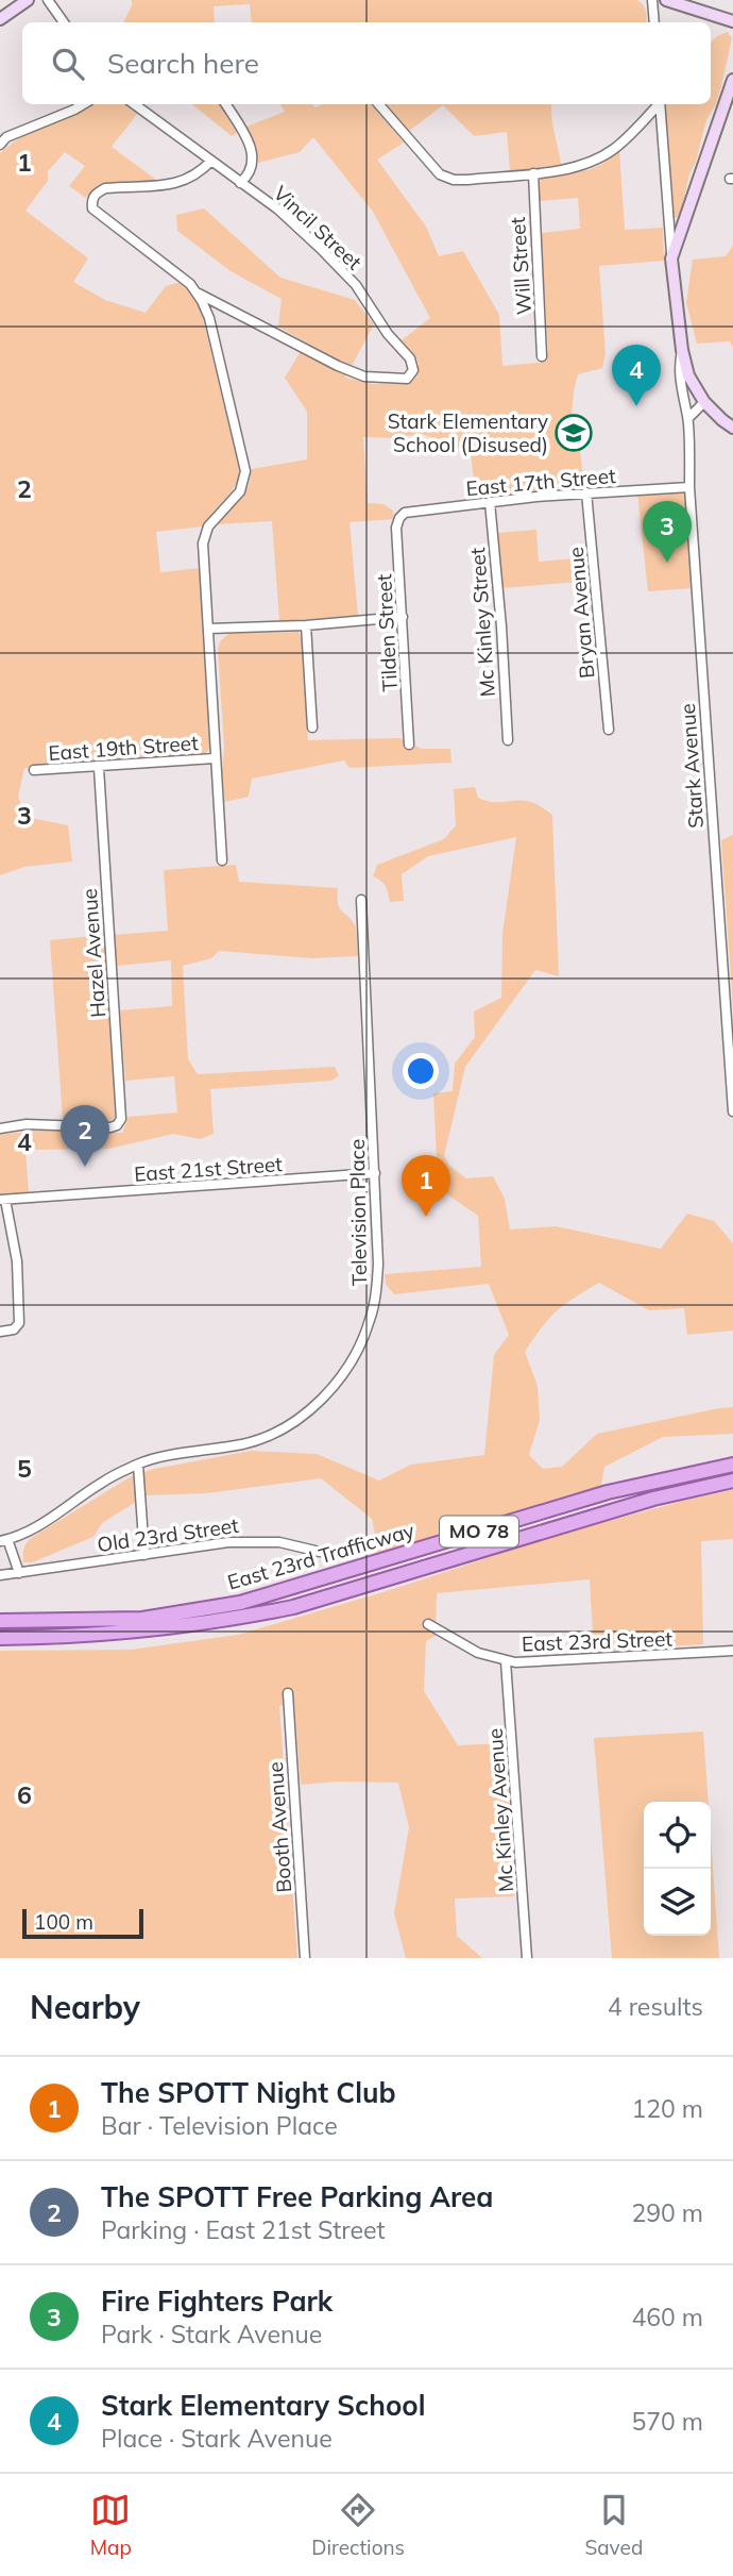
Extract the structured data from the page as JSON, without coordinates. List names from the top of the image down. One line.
{"streets":{"main road":["Stark Avenue","MO 78","East 23rd Trafficway"],"street":["Vincil Street","Will Street","East 17th Street","Bryan Avenue","Mc Kinley Street","Tilden Street","East 19th Street","Hazel Avenue","East 21st Street","Television Place","Old 23rd Street","East 23rd Street","Mc Kinley Avenue","Booth Avenue"]},"crossings":[["East 17th Street","Bryan Avenue"],["East 17th Street","Mc Kinley Street"],["East 17th Street","Tilden Street"],["East 17th Street","Stark Avenue"],["East 19th Street","Hazel Avenue"],["East 21st Street","Television Place"],["East 23rd Street","Mc Kinley Avenue"]],"places":{"school or university":["Stark Elementary School (Disused)"]},"scale_bar":"100 m","page":{"search":"Search here","pins":["4","3","2","1"],"scale":"100 m","heading":["Nearby","4 results"],"list":[{"mark":"1","name":"The SPOTT Night Club","note":"Bar · Television Place","value":"120 m"},{"mark":"2","name":"The SPOTT Free Parking Area","note":"Parking · East 21st Street","value":"290 m"},{"mark":"3","name":"Fire Fighters Park","note":"Park · Stark Avenue","value":"460 m"},{"mark":"4","name":"Stark Elementary School","note":"Place · Stark Avenue","value":"570 m"}],"nav":["Map","Directions","Saved"]},"grid":{"rows":["1","2","3","4","5","6"]}}
